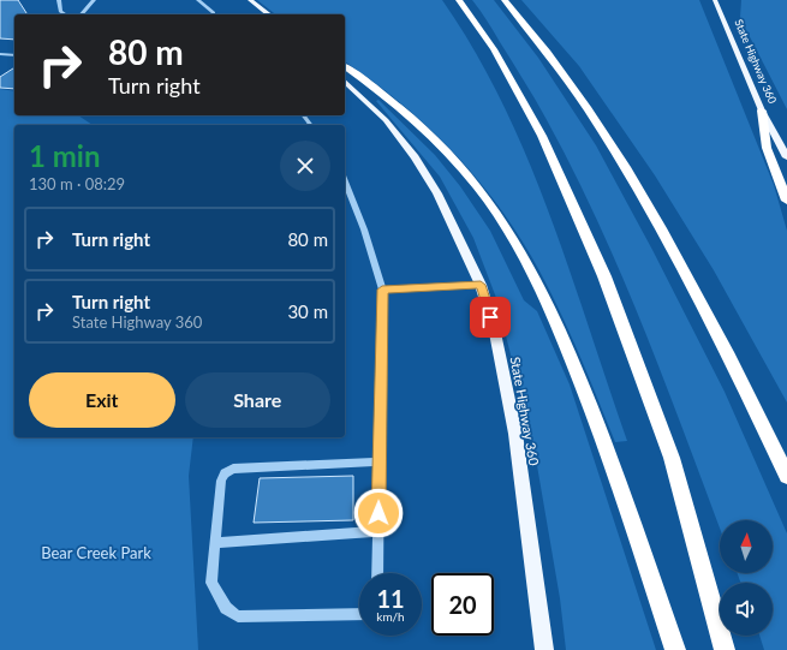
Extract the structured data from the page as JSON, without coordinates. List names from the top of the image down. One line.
{"streets":{"main road":["State Highway 360"]},"parks":["Bear Creek Park"],"north":"top","page":{"turn":["80 m","Turn right"],"heading":["1 min","130 m · 08:29"],"list":[{"name":"Turn right","value":"80 m"},{"name":"Turn right","note":"State Highway 360","value":"30 m"}],"buttons":["Exit","Share"],"speed":"11 km/h","limit":"20"}}
